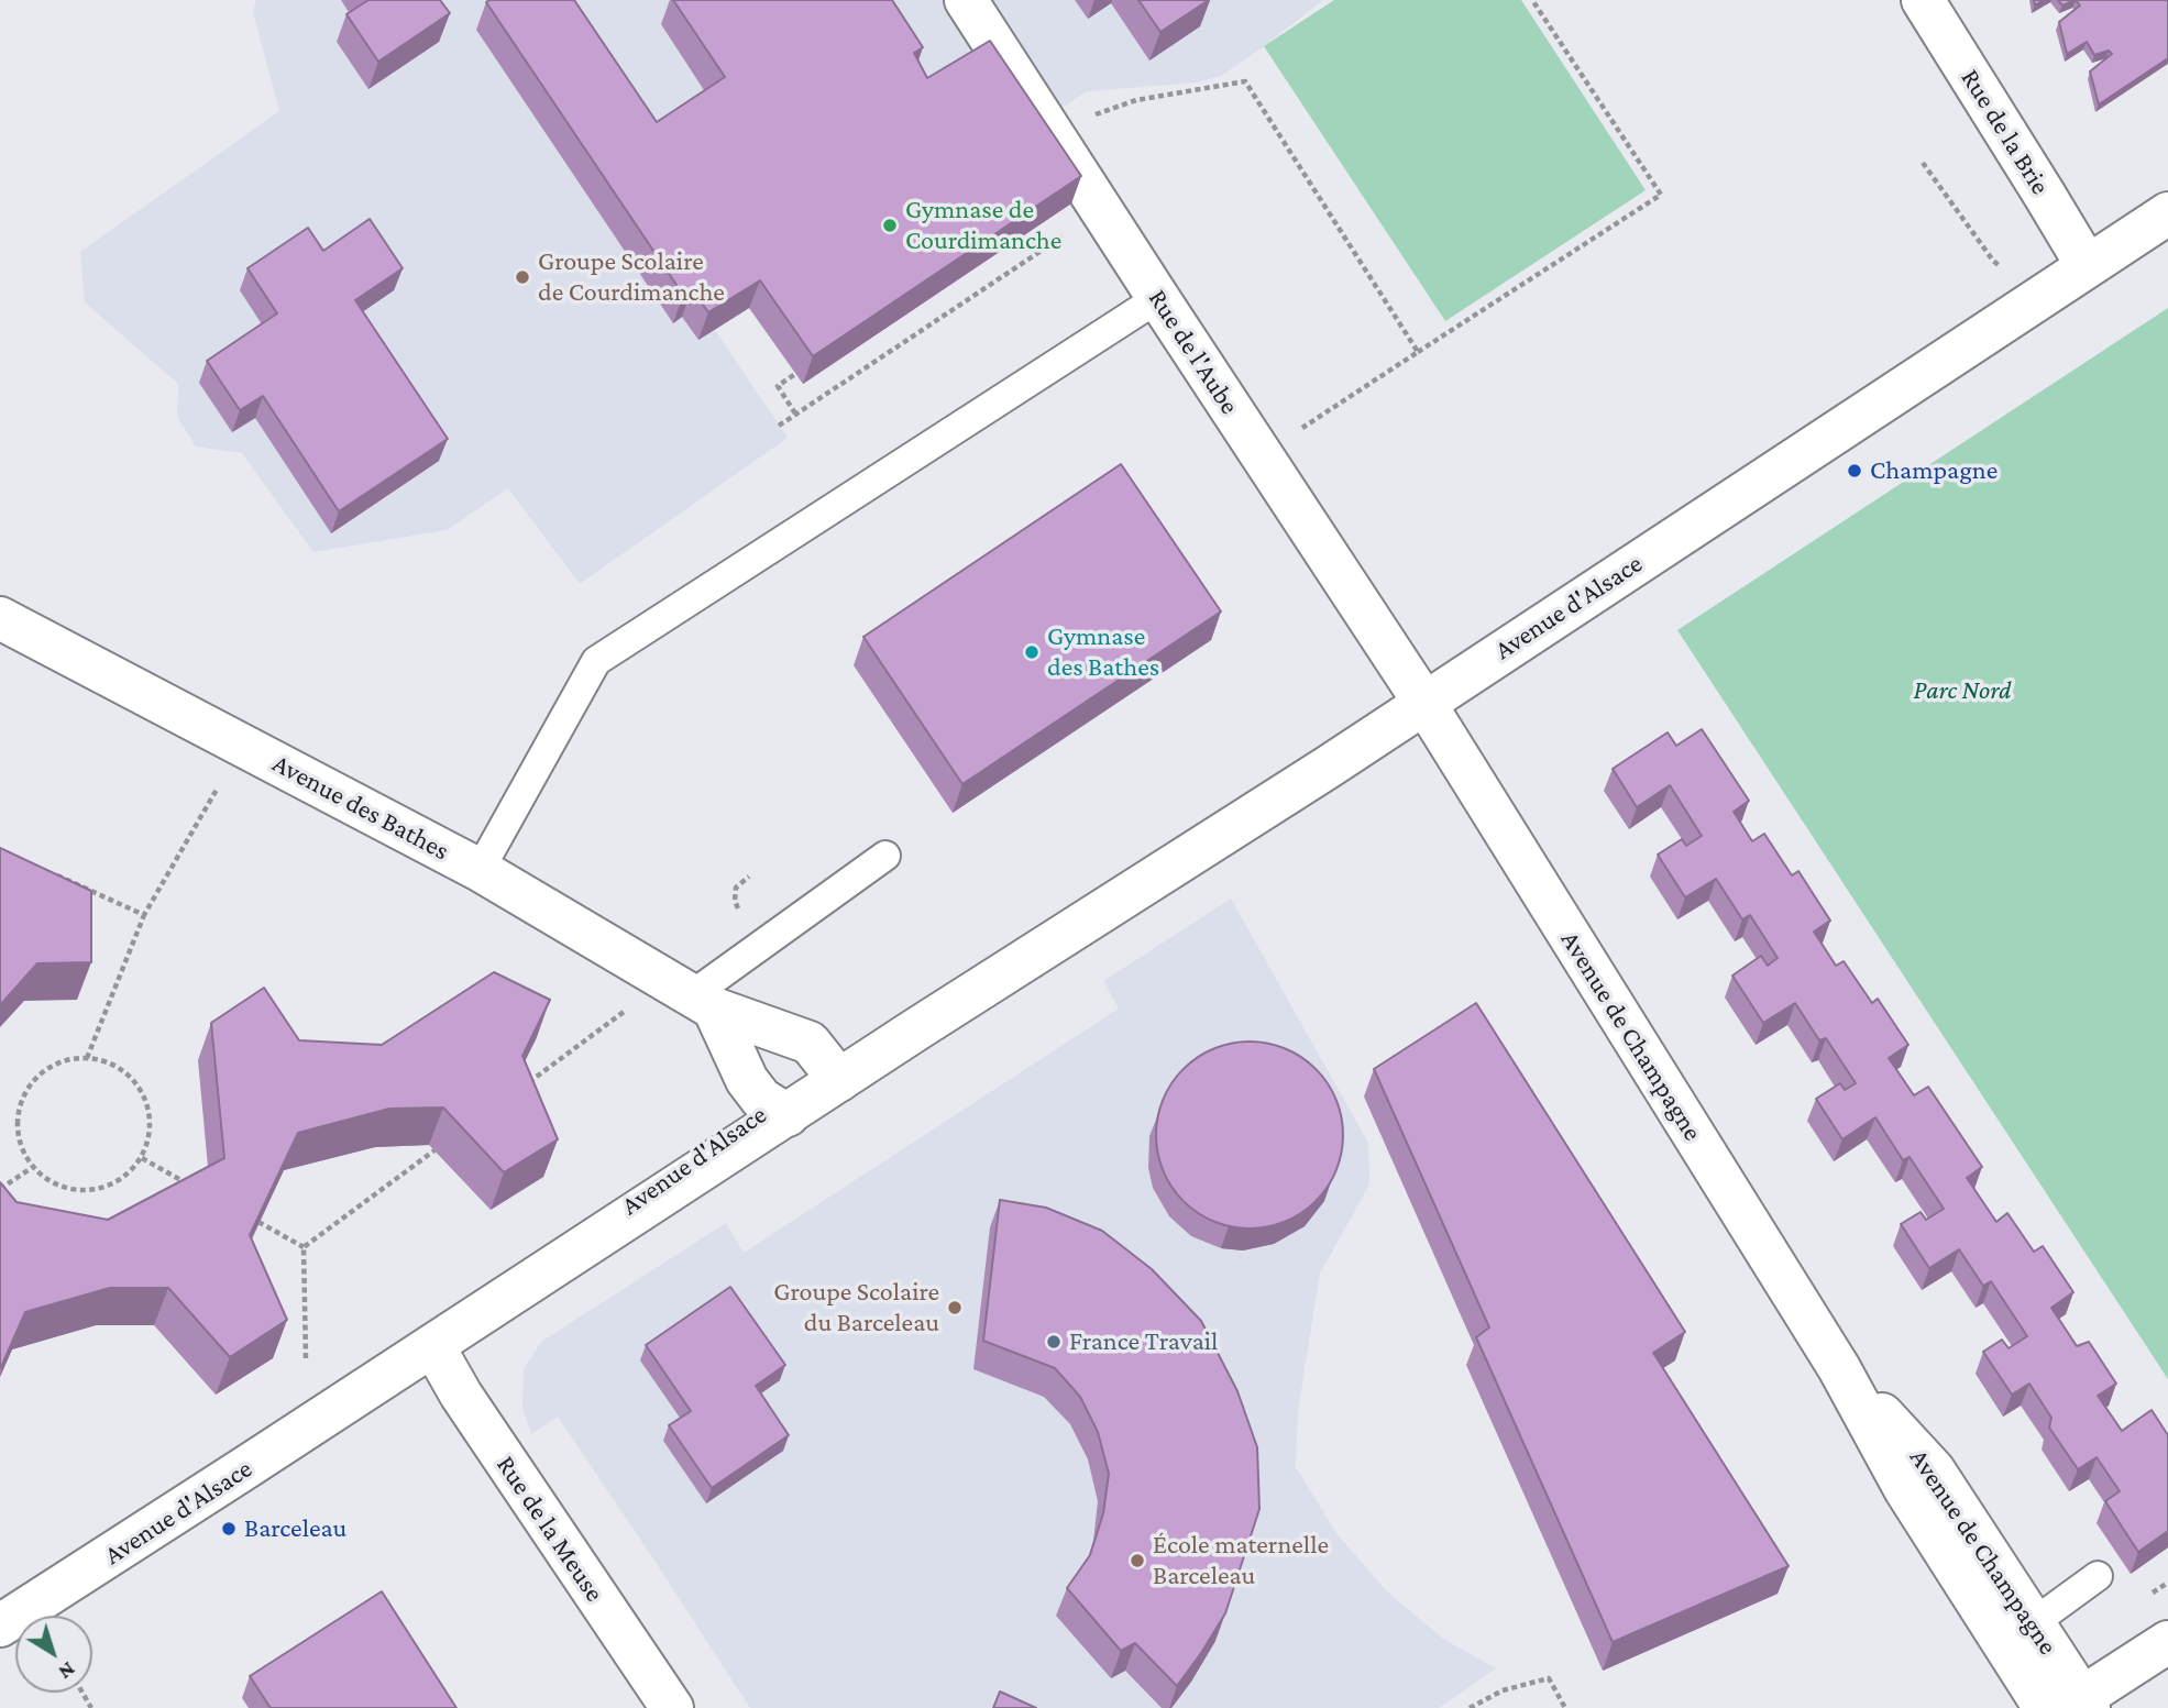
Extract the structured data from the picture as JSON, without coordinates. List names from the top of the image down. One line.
{"streets":{"street":["Rue de la Brie","Rue de l'Aube","Avenue d'Alsace","Avenue des Bathes","Avenue de Champagne","Rue de la Meuse"]},"crossings":[["Rue de la Brie","Avenue d'Alsace"],["Rue de l'Aube","Avenue d'Alsace"],["Rue de l'Aube","Avenue de Champagne"],["Avenue d'Alsace","Avenue des Bathes"],["Avenue d'Alsace","Avenue de Champagne"],["Avenue d'Alsace","Rue de la Meuse"]],"parks":["Parc Nord"],"places":["Gymnase de Courdimanche","Groupe Scolaire de Courdimanche","Champagne","Gymnase des Bathes","Groupe Scolaire du Barceleau","France Travail","Barceleau","École maternelle Barceleau"],"north":"bottom right"}
